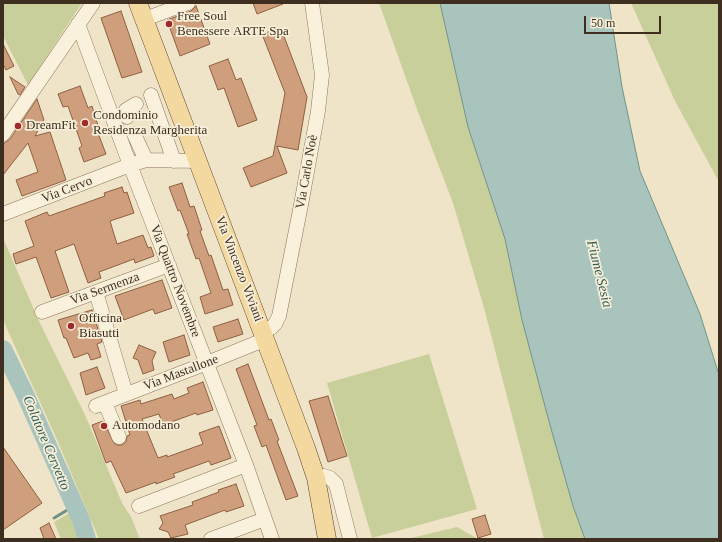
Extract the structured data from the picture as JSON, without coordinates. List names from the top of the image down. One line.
{"streets":{"main road":["Via Vincenzo Viviani"],"street":["Via Carlo Noè","Via Cervo","Via Quattro Novembre","Via Sermenza","Via Mastallone"]},"crossings":[["Via Carlo Noè","Via Vincenzo Viviani"],["Via Carlo Noè","Via Mastallone"],["Via Cervo","Via Vincenzo Viviani"],["Via Cervo","Via Quattro Novembre"],["Via Vincenzo Viviani","Via Mastallone"],["Via Quattro Novembre","Via Sermenza"],["Via Quattro Novembre","Via Mastallone"]],"water":["Fiume Sesia","Colatore Cervetto"],"places":["Free Soul Benessere ARTE Spa","Condominio Residenza Margherita","DreamFit","Officina Biasutti","Automodano"],"scale_bar":"50 m"}
